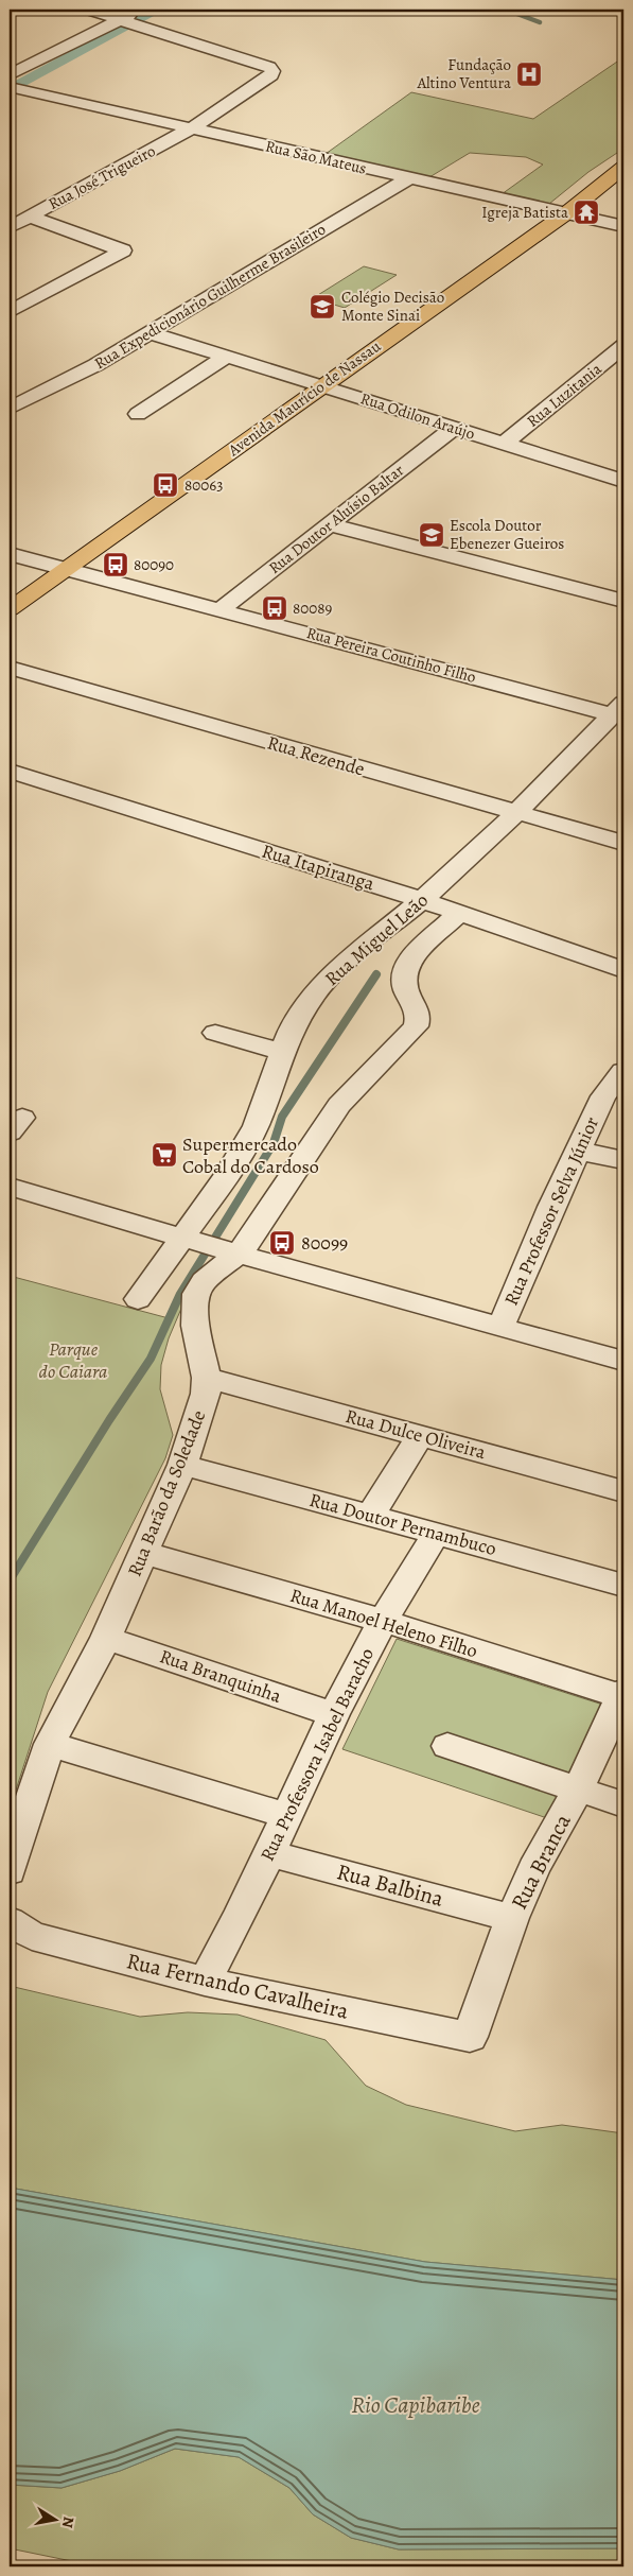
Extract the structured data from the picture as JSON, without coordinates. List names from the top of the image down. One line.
{"streets":{"main road":["Avenida Maurício de Nassau"],"street":["Rua São Mateus","Rua José Trigueiro","Rua Expedicionário Guilherme Brasileiro","Rua Luzitania","Rua Odilon Araújo","Rua Doutor Aluísio Baltar","Rua Pereira Coutinho Filho","Rua Rezende","Rua Itapiranga","Rua Miguel Leão","Rua Professor Selva Júnior","Rua Dulce Oliveira","Rua Barão da Soledade","Rua Doutor Pernambuco","Rua Manoel Heleno Filho","Rua Branquinha","Rua Professora Isabel Baracho","Rua Branca","Rua Balbina","Rua Fernando Cavalheira"]},"crossings":[["Rua São Mateus","Rua José Trigueiro"],["Rua São Mateus","Rua Expedicionário Guilherme Brasileiro"],["Rua São Mateus","Avenida Maurício de Nassau"],["Rua Expedicionário Guilherme Brasileiro","Rua Odilon Araújo"],["Rua Luzitania","Rua Odilon Araújo"],["Avenida Maurício de Nassau","Rua Odilon Araújo"],["Avenida Maurício de Nassau","Rua Pereira Coutinho Filho"],["Rua Odilon Araújo","Rua Doutor Aluísio Baltar"],["Rua Doutor Aluísio Baltar","Rua Pereira Coutinho Filho"],["Rua Pereira Coutinho Filho","Rua Miguel Leão"],["Rua Rezende","Rua Miguel Leão"],["Rua Itapiranga","Rua Miguel Leão"],["Rua Itapiranga","Rua Barão da Soledade"],["Rua Dulce Oliveira","Rua Barão da Soledade"],["Rua Barão da Soledade","Rua Doutor Pernambuco"],["Rua Barão da Soledade","Rua Manoel Heleno Filho"],["Rua Barão da Soledade","Rua Branquinha"],["Rua Doutor Pernambuco","Rua Professora Isabel Baracho"],["Rua Manoel Heleno Filho","Rua Professora Isabel Baracho"],["Rua Manoel Heleno Filho","Rua Branca"],["Rua Branquinha","Rua Professora Isabel Baracho"],["Rua Professora Isabel Baracho","Rua Balbina"],["Rua Professora Isabel Baracho","Rua Fernando Cavalheira"],["Rua Branca","Rua Balbina"],["Rua Branca","Rua Fernando Cavalheira"]],"water":["Rio Capibaribe"],"parks":["Parque do Caiara"],"places":{"hospital":["Fundação Altino Ventura"],"temple":["Igreja Batista"],"school or university":["Colégio Decisão Monte Sinai","Escola Doutor Ebenezer Gueiros"],"bus stop":["80063","80090","80089","80099"],"supermarket":["Supermercado Cobal do Cardoso"]},"north":"right"}
